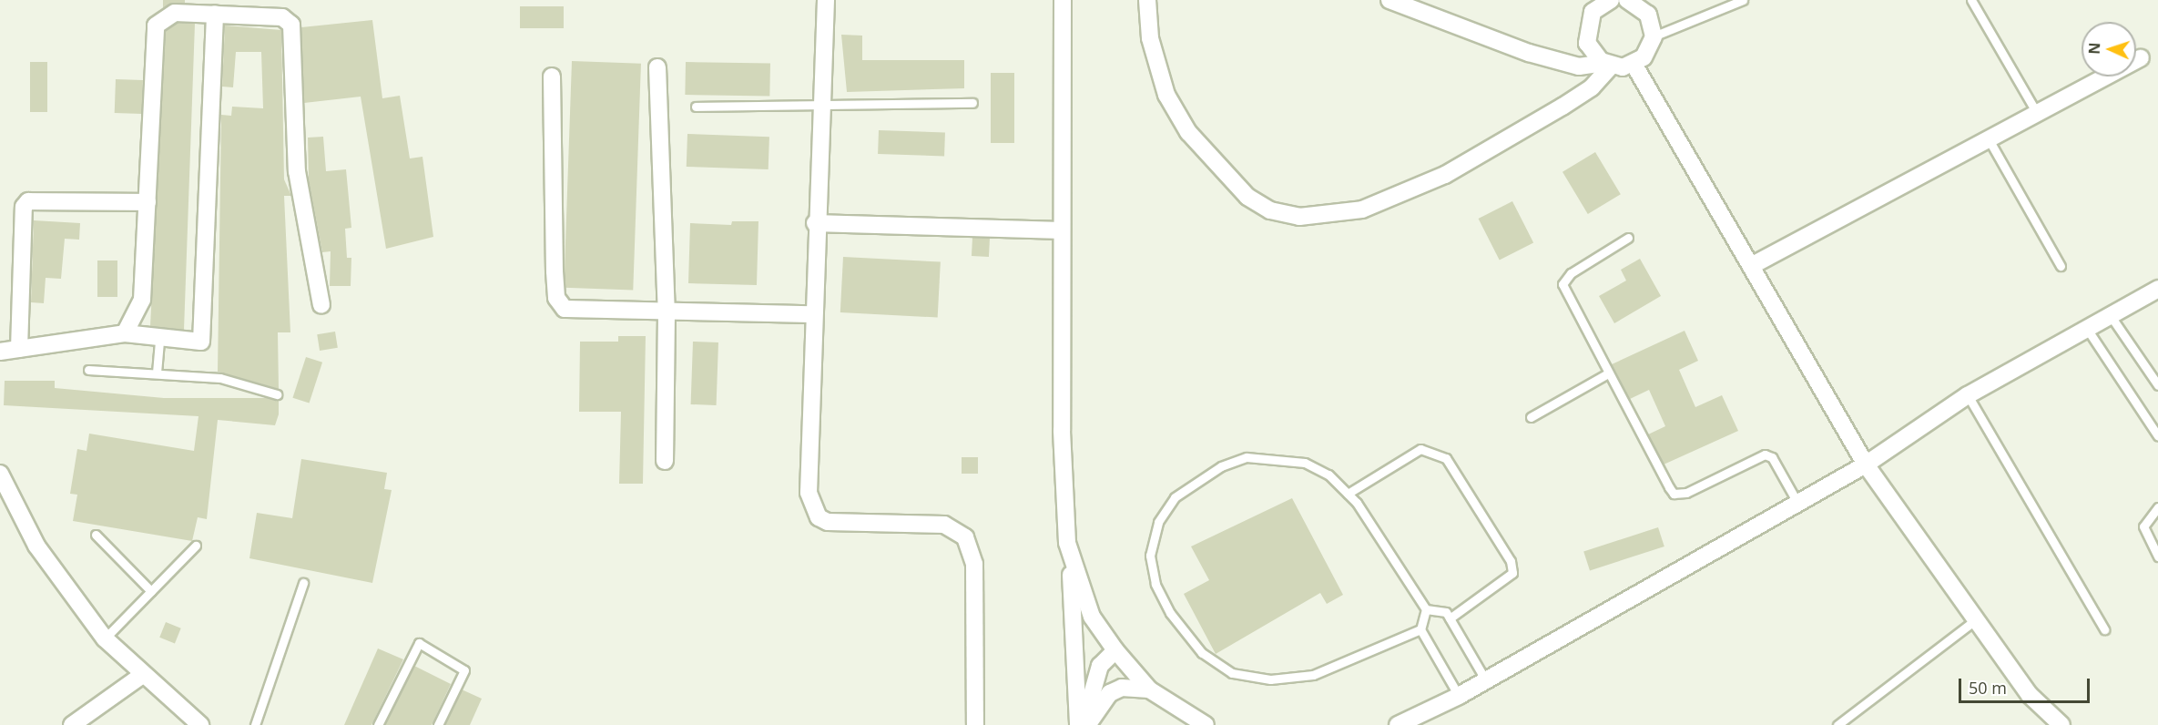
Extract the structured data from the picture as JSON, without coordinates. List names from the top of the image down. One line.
{"scale_bar":"50 m","north":"left"}
